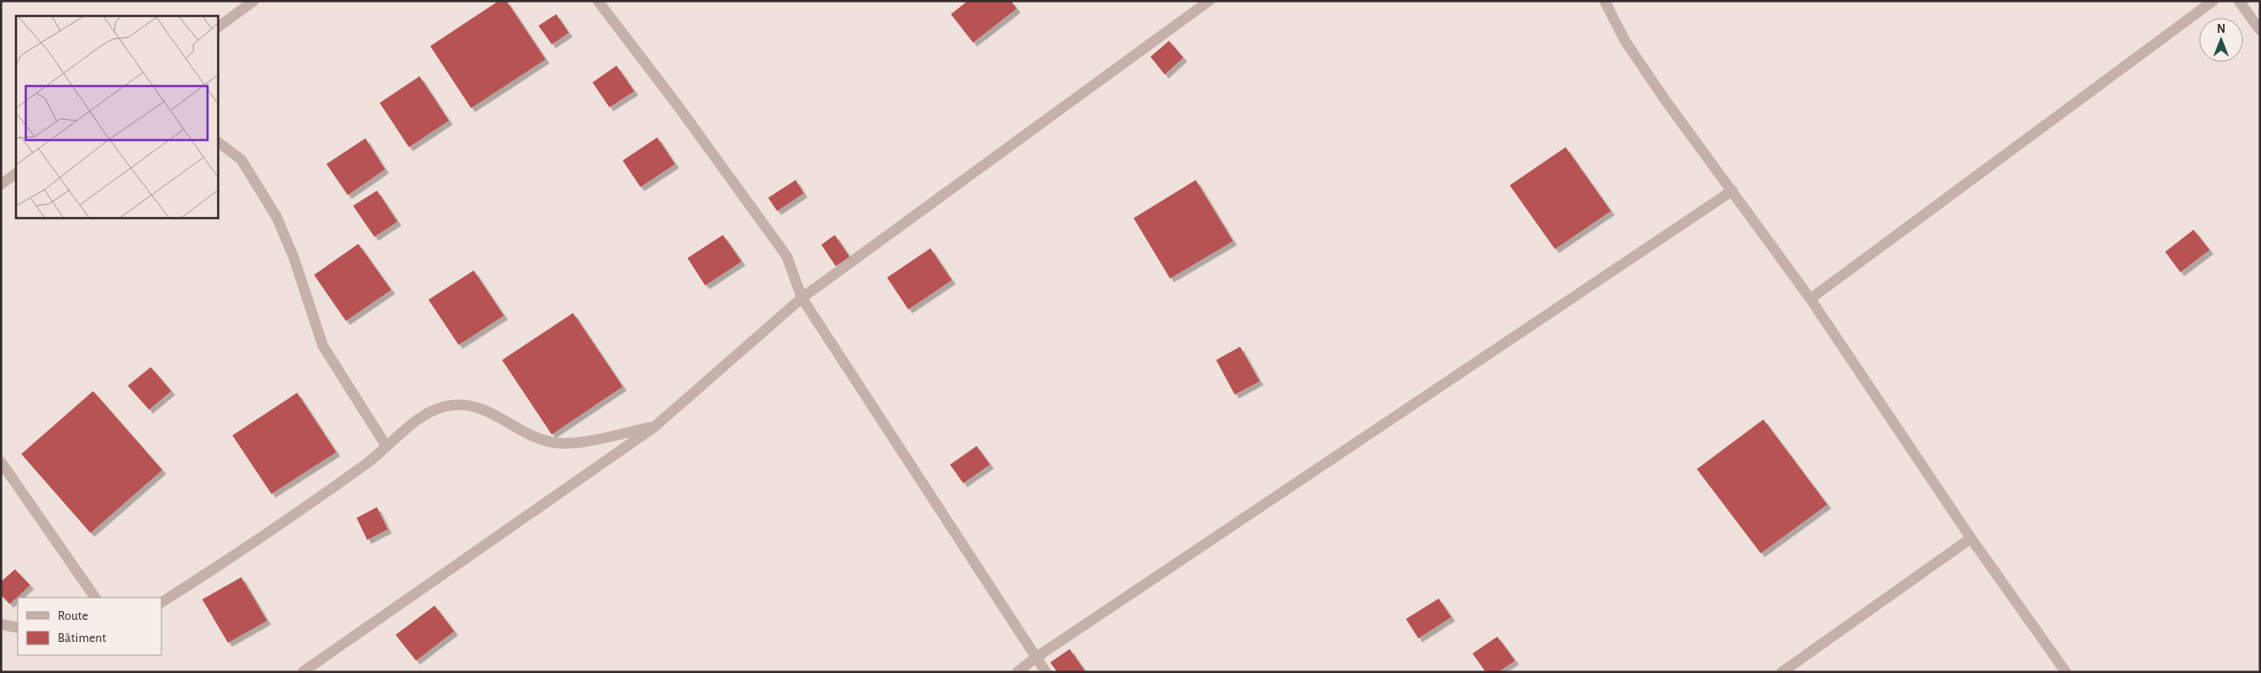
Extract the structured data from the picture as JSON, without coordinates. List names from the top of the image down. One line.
{"legend":["Route","Bâtiment"],"north":"top"}
